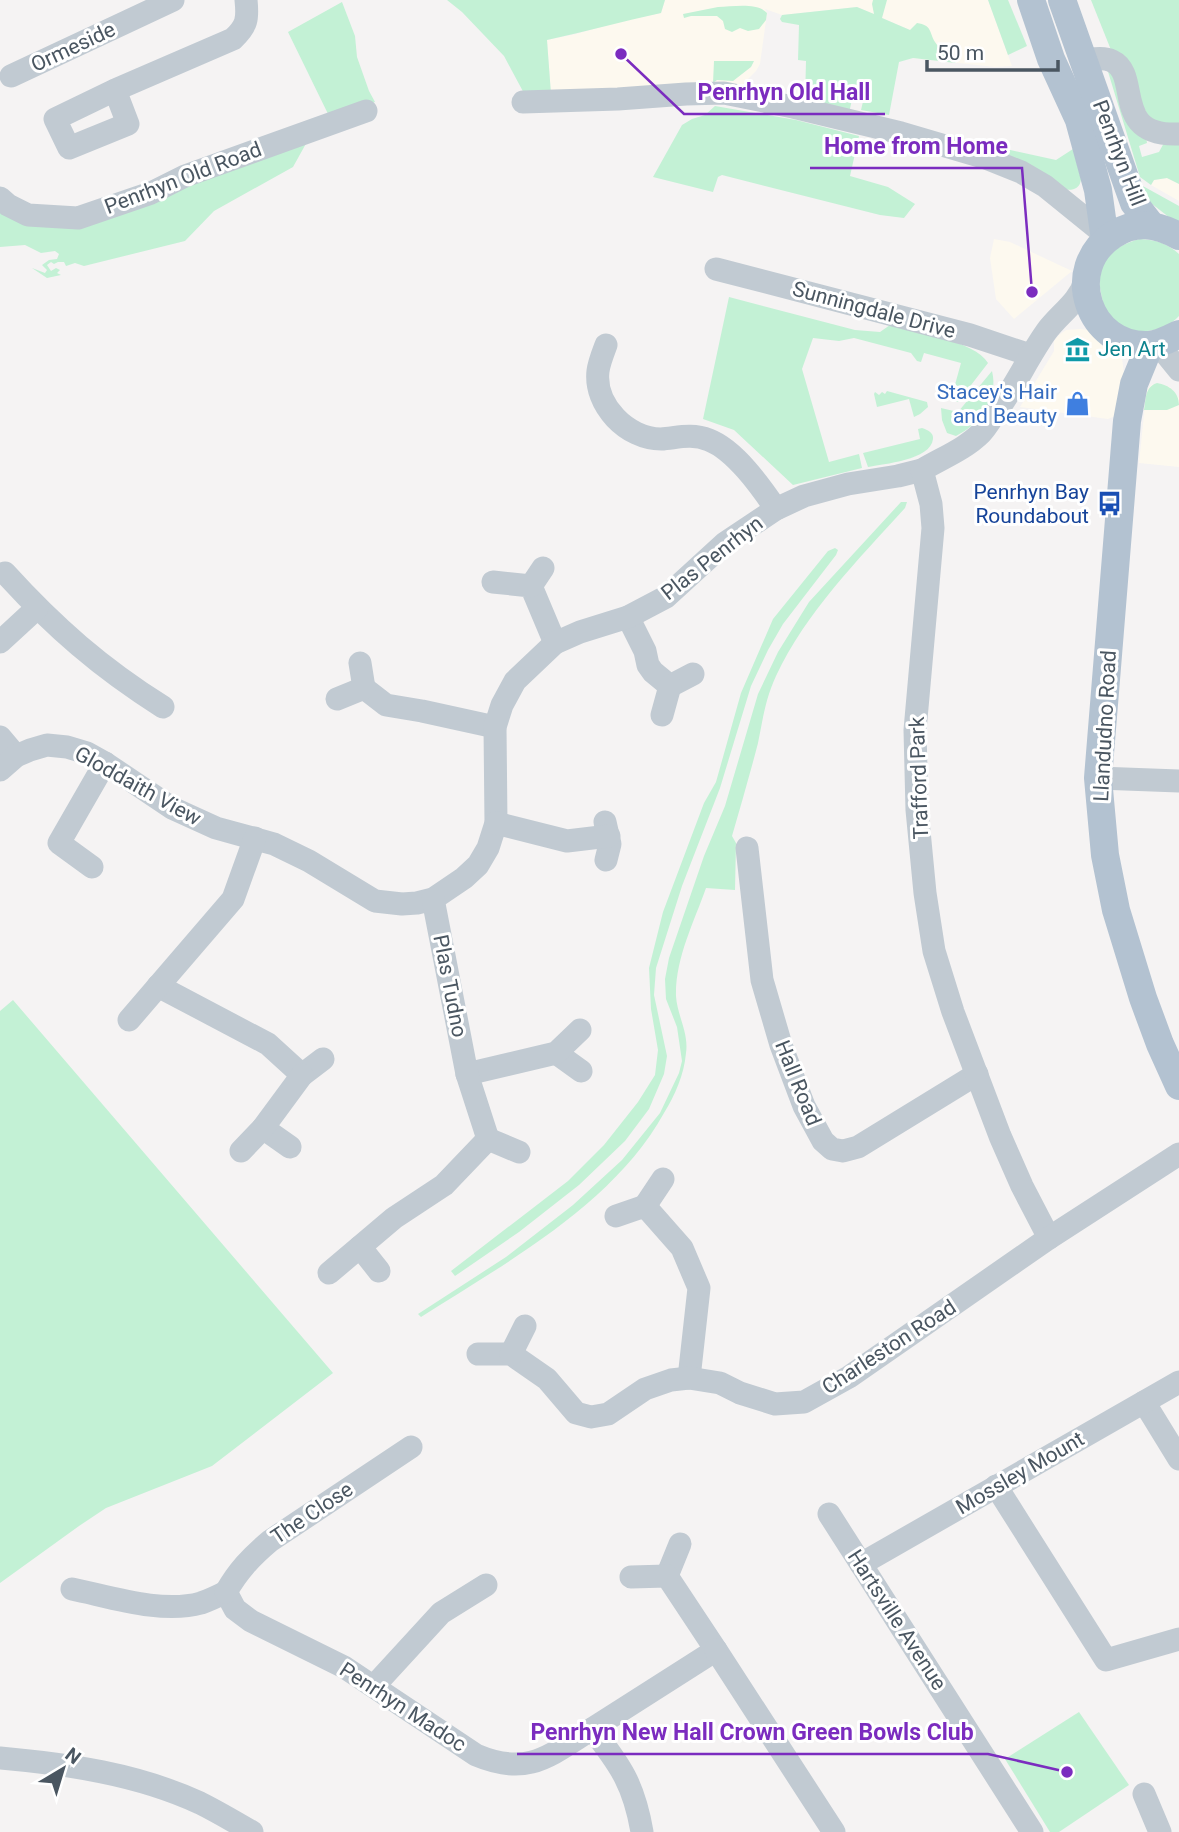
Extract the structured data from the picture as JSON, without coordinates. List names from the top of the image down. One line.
{"streets":{"main road":["Penrhyn Hill","Llandudno Road"],"street":["Ormeside","Penrhyn Old Road","Sunningdale Drive","Plas Penrhyn","Trafford Park","Gloddaith View","Plas Tudno","Hall Road","Charleston Road","Mossley Mount","The Close","Hartsville Avenue","Penrhyn Madoc"]},"crossings":[["Plas Penrhyn","Trafford Park"],["Plas Penrhyn","Gloddaith View"],["Plas Penrhyn","Plas Tudno"],["Trafford Park","Hall Road"],["Trafford Park","Charleston Road"],["Gloddaith View","Plas Tudno"],["Mossley Mount","Hartsville Avenue"],["The Close","Penrhyn Madoc"]],"places":{"other":["Penrhyn Old Hall","Home from Home","Penrhyn New Hall Crown Green Bowls Club"],"museum":["Jen Art"],"shop":["Stacey's Hair and Beauty"],"bus stop":["Penrhyn Bay Roundabout"]},"scale_bar":"50 m","north":"top right"}
